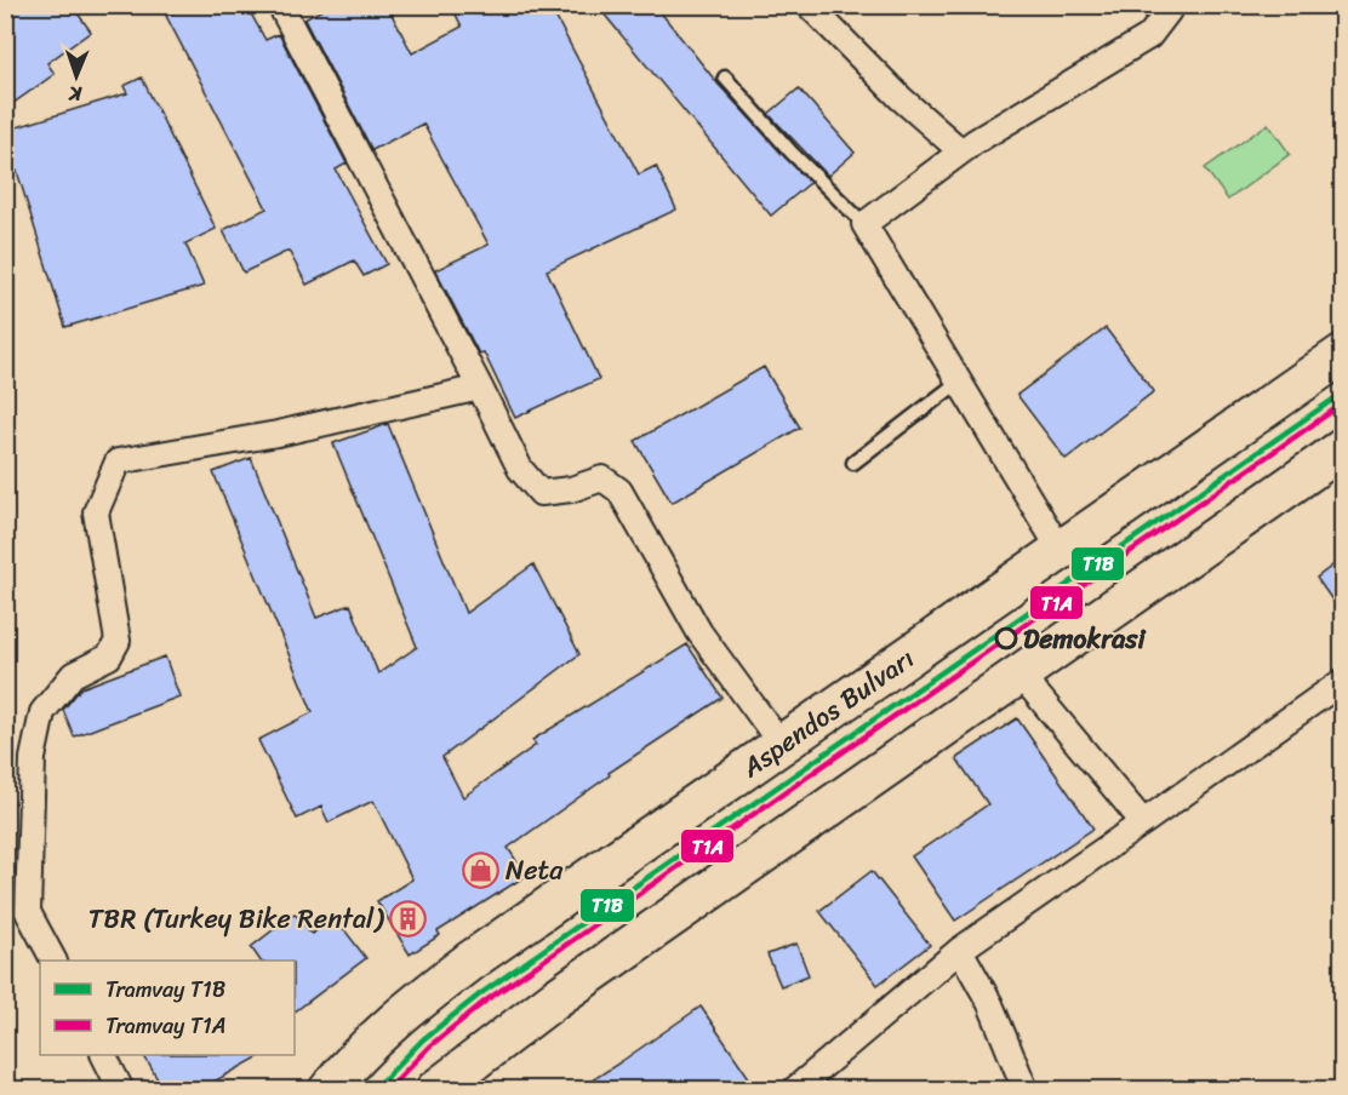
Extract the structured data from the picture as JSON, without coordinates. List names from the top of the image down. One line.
{"streets":{"main road":["Aspendos Bulvarı"]},"places":{"other":["Demokrasi"],"shop":["Neta"],"building":["TBR (Turkey Bike Rental)"]},"lines":["tram line T1B","tram line T1A"],"legend":["Tramvay T1B","Tramvay T1A"],"north":"bottom"}
